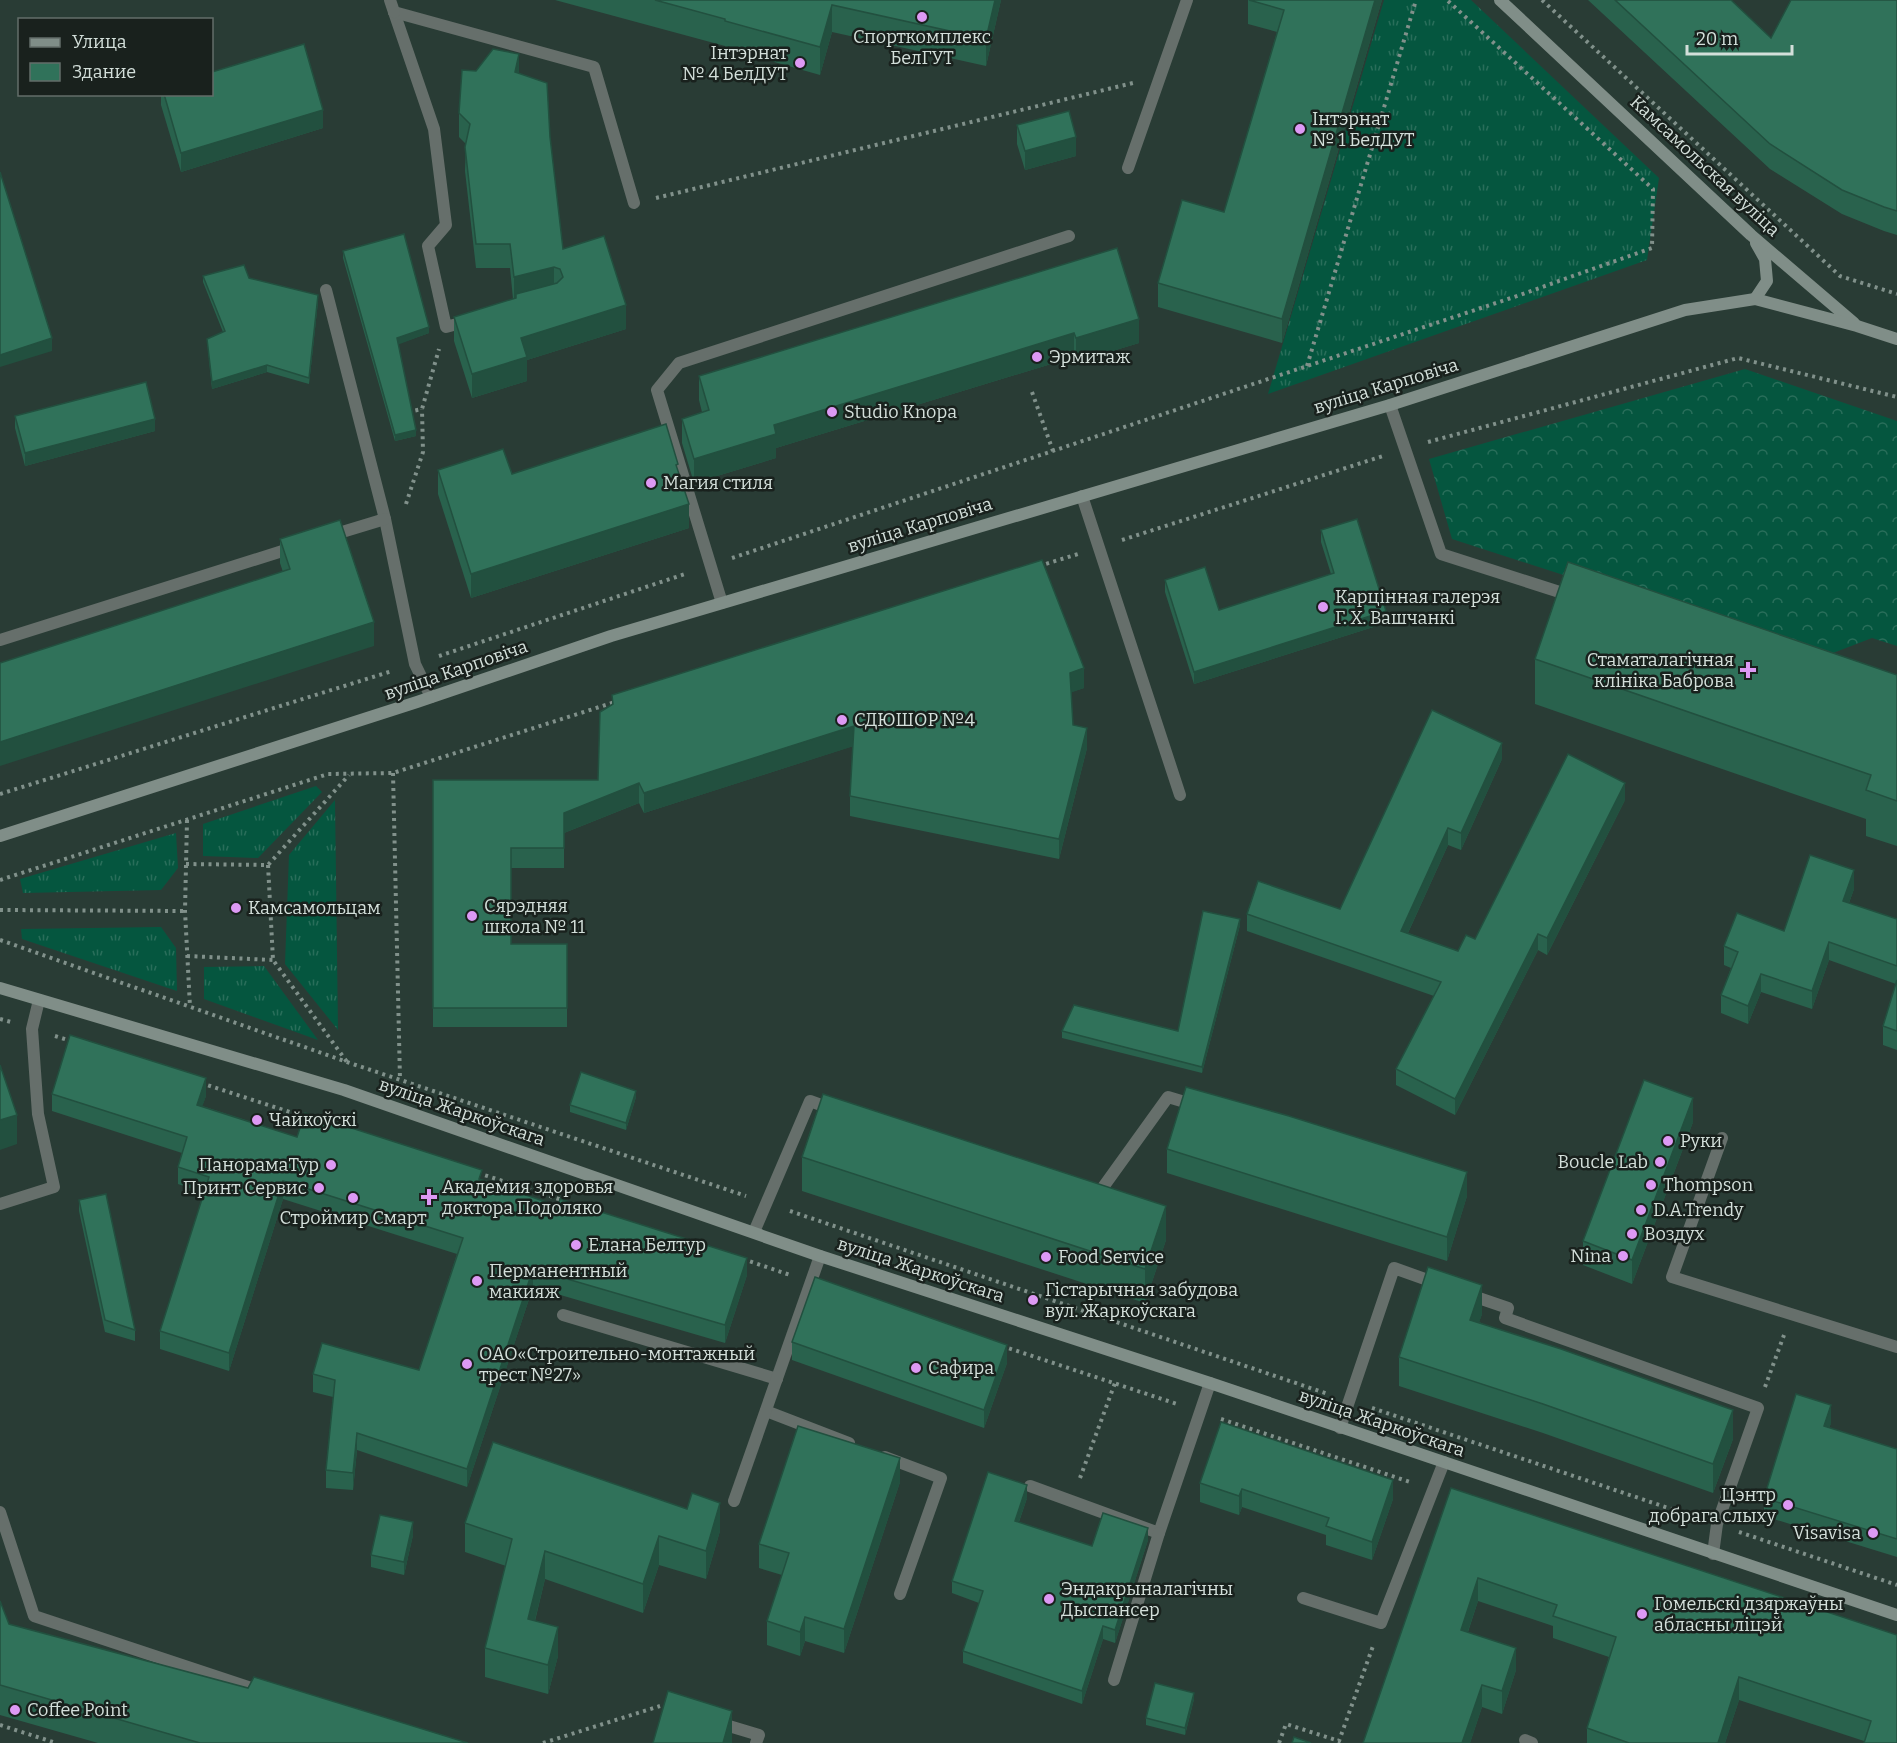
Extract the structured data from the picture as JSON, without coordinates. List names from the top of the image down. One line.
{"streets":{"street":["Камсамольская вуліца","вуліца Карповіча","вуліца Жаркоўскага"]},"crossings":[["Камсамольская вуліца","вуліца Карповіча"]],"places":{"other":["Спорткомплекс БелГУТ","Інтэрнат № 4 БелДУТ","Інтэрнат № 1 БелДУТ","Эрмитаж","Studio Knopa","Магия стиля","Карцінная галерэя Г. Х. Вашчанкі","СДЮШОР №4","Камсамольцам","Сярэдняя школа № 11","Чайкоўскі","Руки","Boucle Lab","ПанорамаТур","Thompson","Принт Сервис","Строймир Смарт","D.A.Trendy","Воздух","Елана Белтур","Nina","Food Service","Перманентный макияж","Гістарычная забудова вул. Жаркоўскага","ОАО«Строительно-монтажный трест №27»","Сафира","Цэнтр добрага слыху","Visavisa","Эндакрыналагічны Дыспансер","Гомельскі дзяржаўны абласны ліцэй","Coffee Point"],"health":["Стаматалагічная клініка Баброва","Академия здоровья доктора Подоляко"]},"legend":["Улица","Здание"],"scale_bar":"20 m"}
